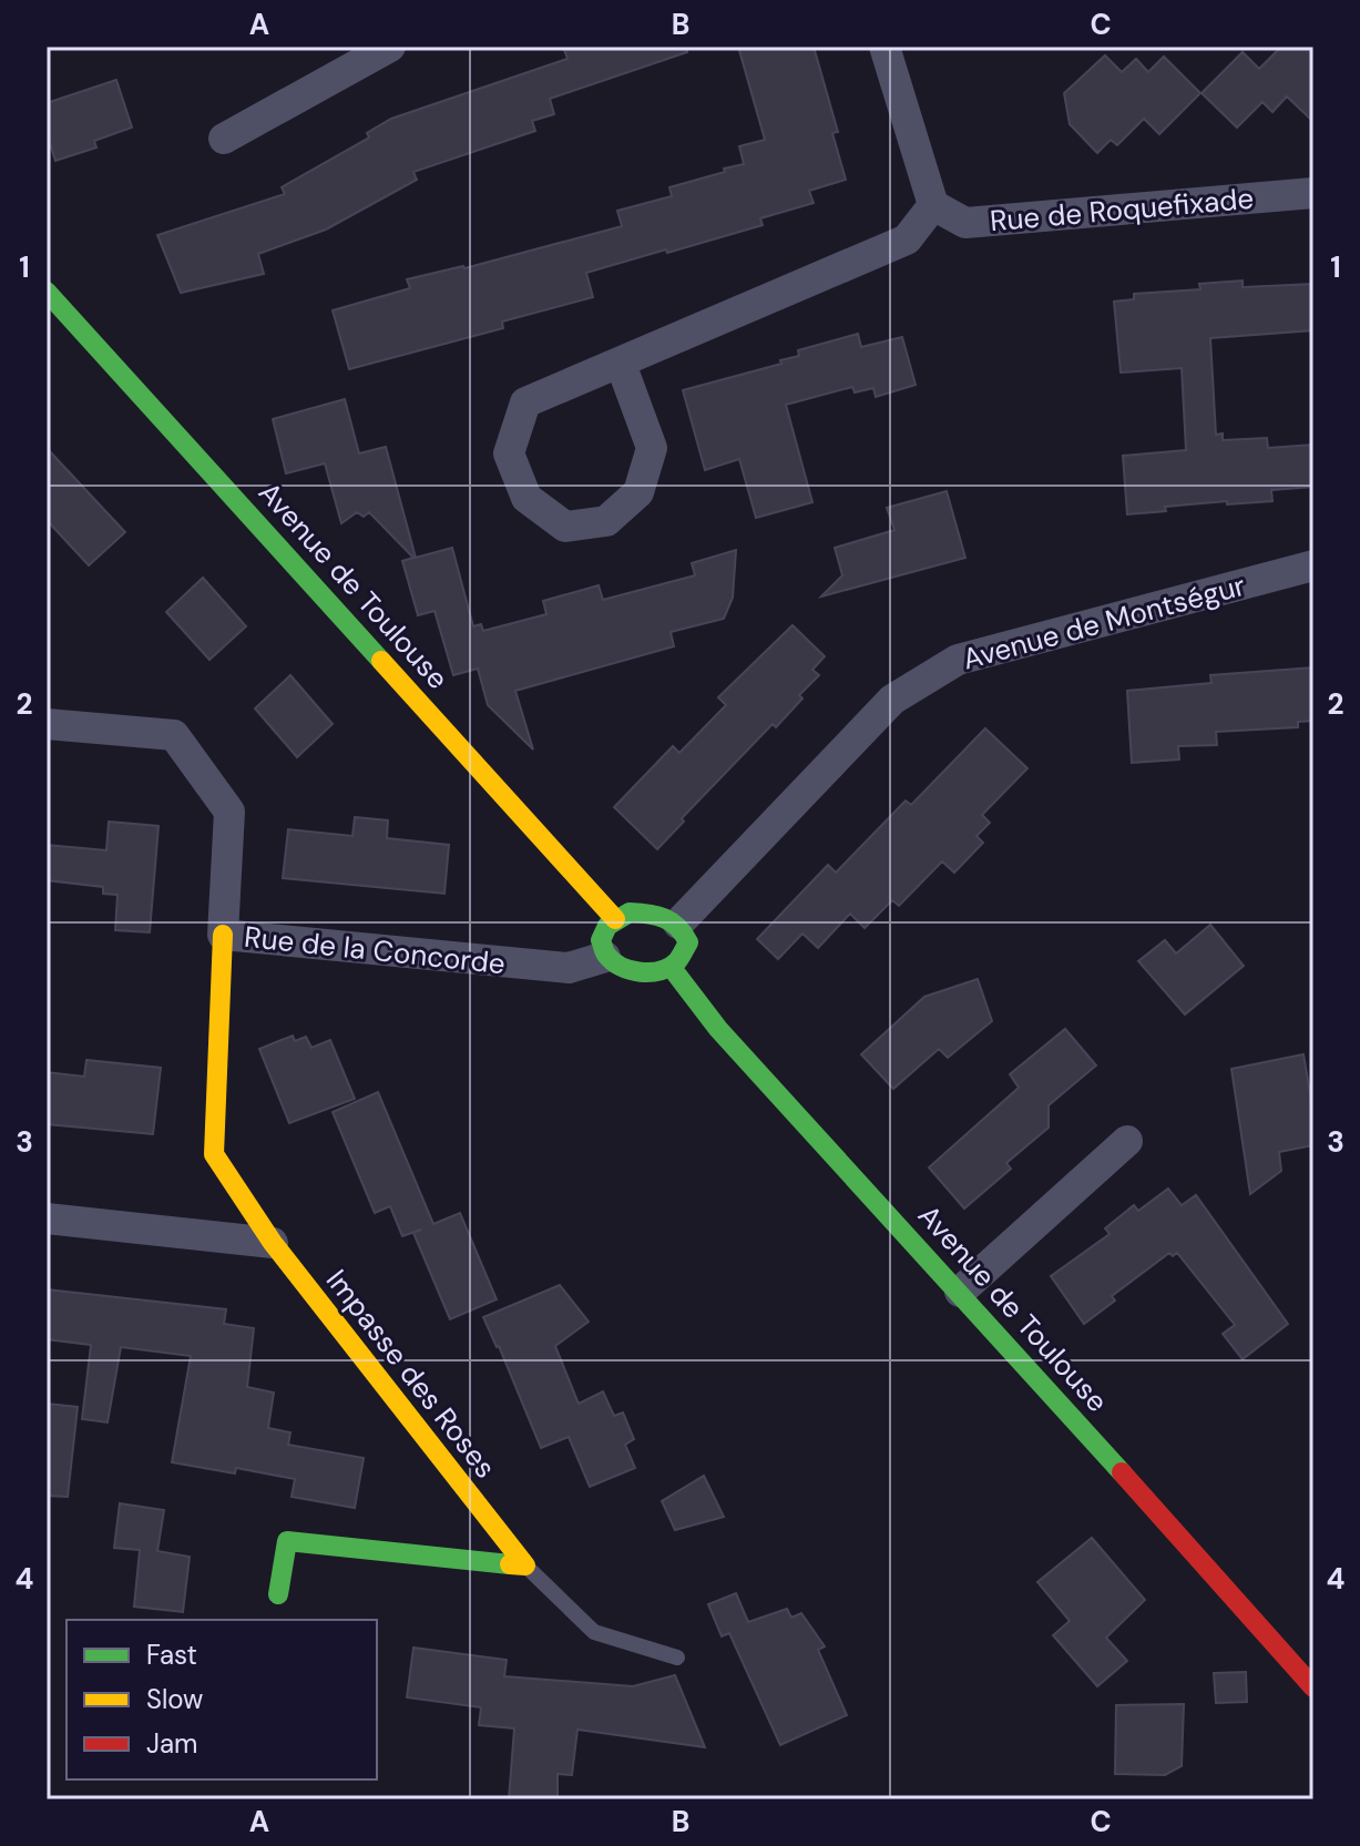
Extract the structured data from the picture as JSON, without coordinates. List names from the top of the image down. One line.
{"streets":{"street":["Rue de Roquefixade","Avenue de Toulouse","Avenue de Montségur","Rue de la Concorde","Impasse des Roses"]},"crossings":[["Avenue de Toulouse","Avenue de Montségur"],["Avenue de Toulouse","Rue de la Concorde"],["Avenue de Montségur","Rue de la Concorde"],["Rue de la Concorde","Impasse des Roses"]],"legend":["Fast","Slow","Jam"],"grid":{"columns":["A","B","C"],"rows":["1","2","3","4"]}}
